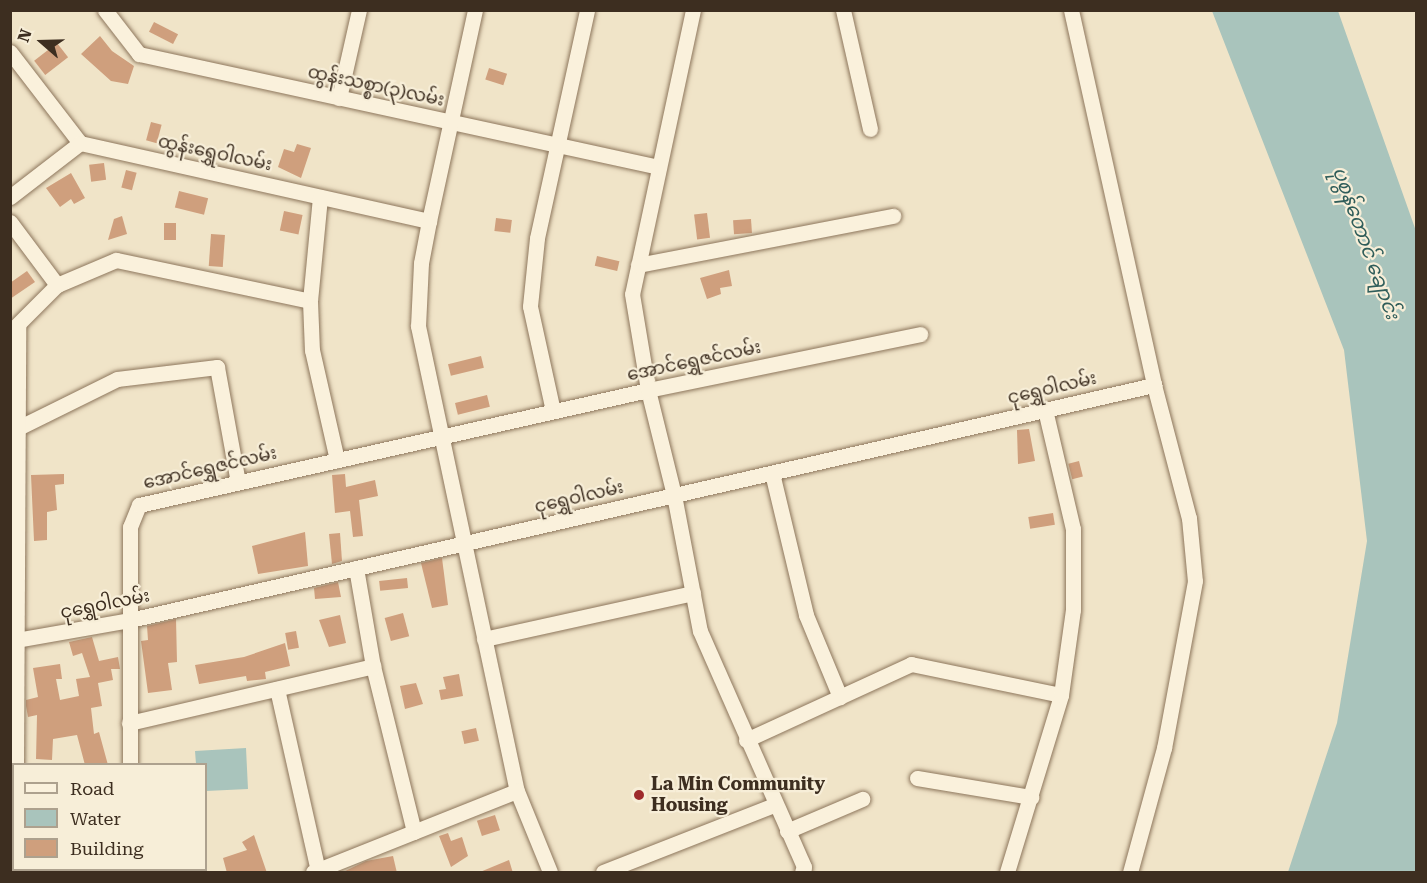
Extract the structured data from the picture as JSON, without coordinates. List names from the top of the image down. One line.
{"streets":{"street":["ထွန်းသစ္စာ(၃)လမ်း","ထွန်းရွှေဝါလမ်း","အောင်ရွှေဇင်လမ်း","ငုရွှေဝါလမ်း"]},"crossings":[["အောင်ရွှေဇင်လမ်း","ငုရွှေဝါလမ်း"]],"water":["ပုစွန်တောင် ချောင်း"],"places":["La Min Community Housing"],"legend":["Road","Water","Building"],"north":"left"}
